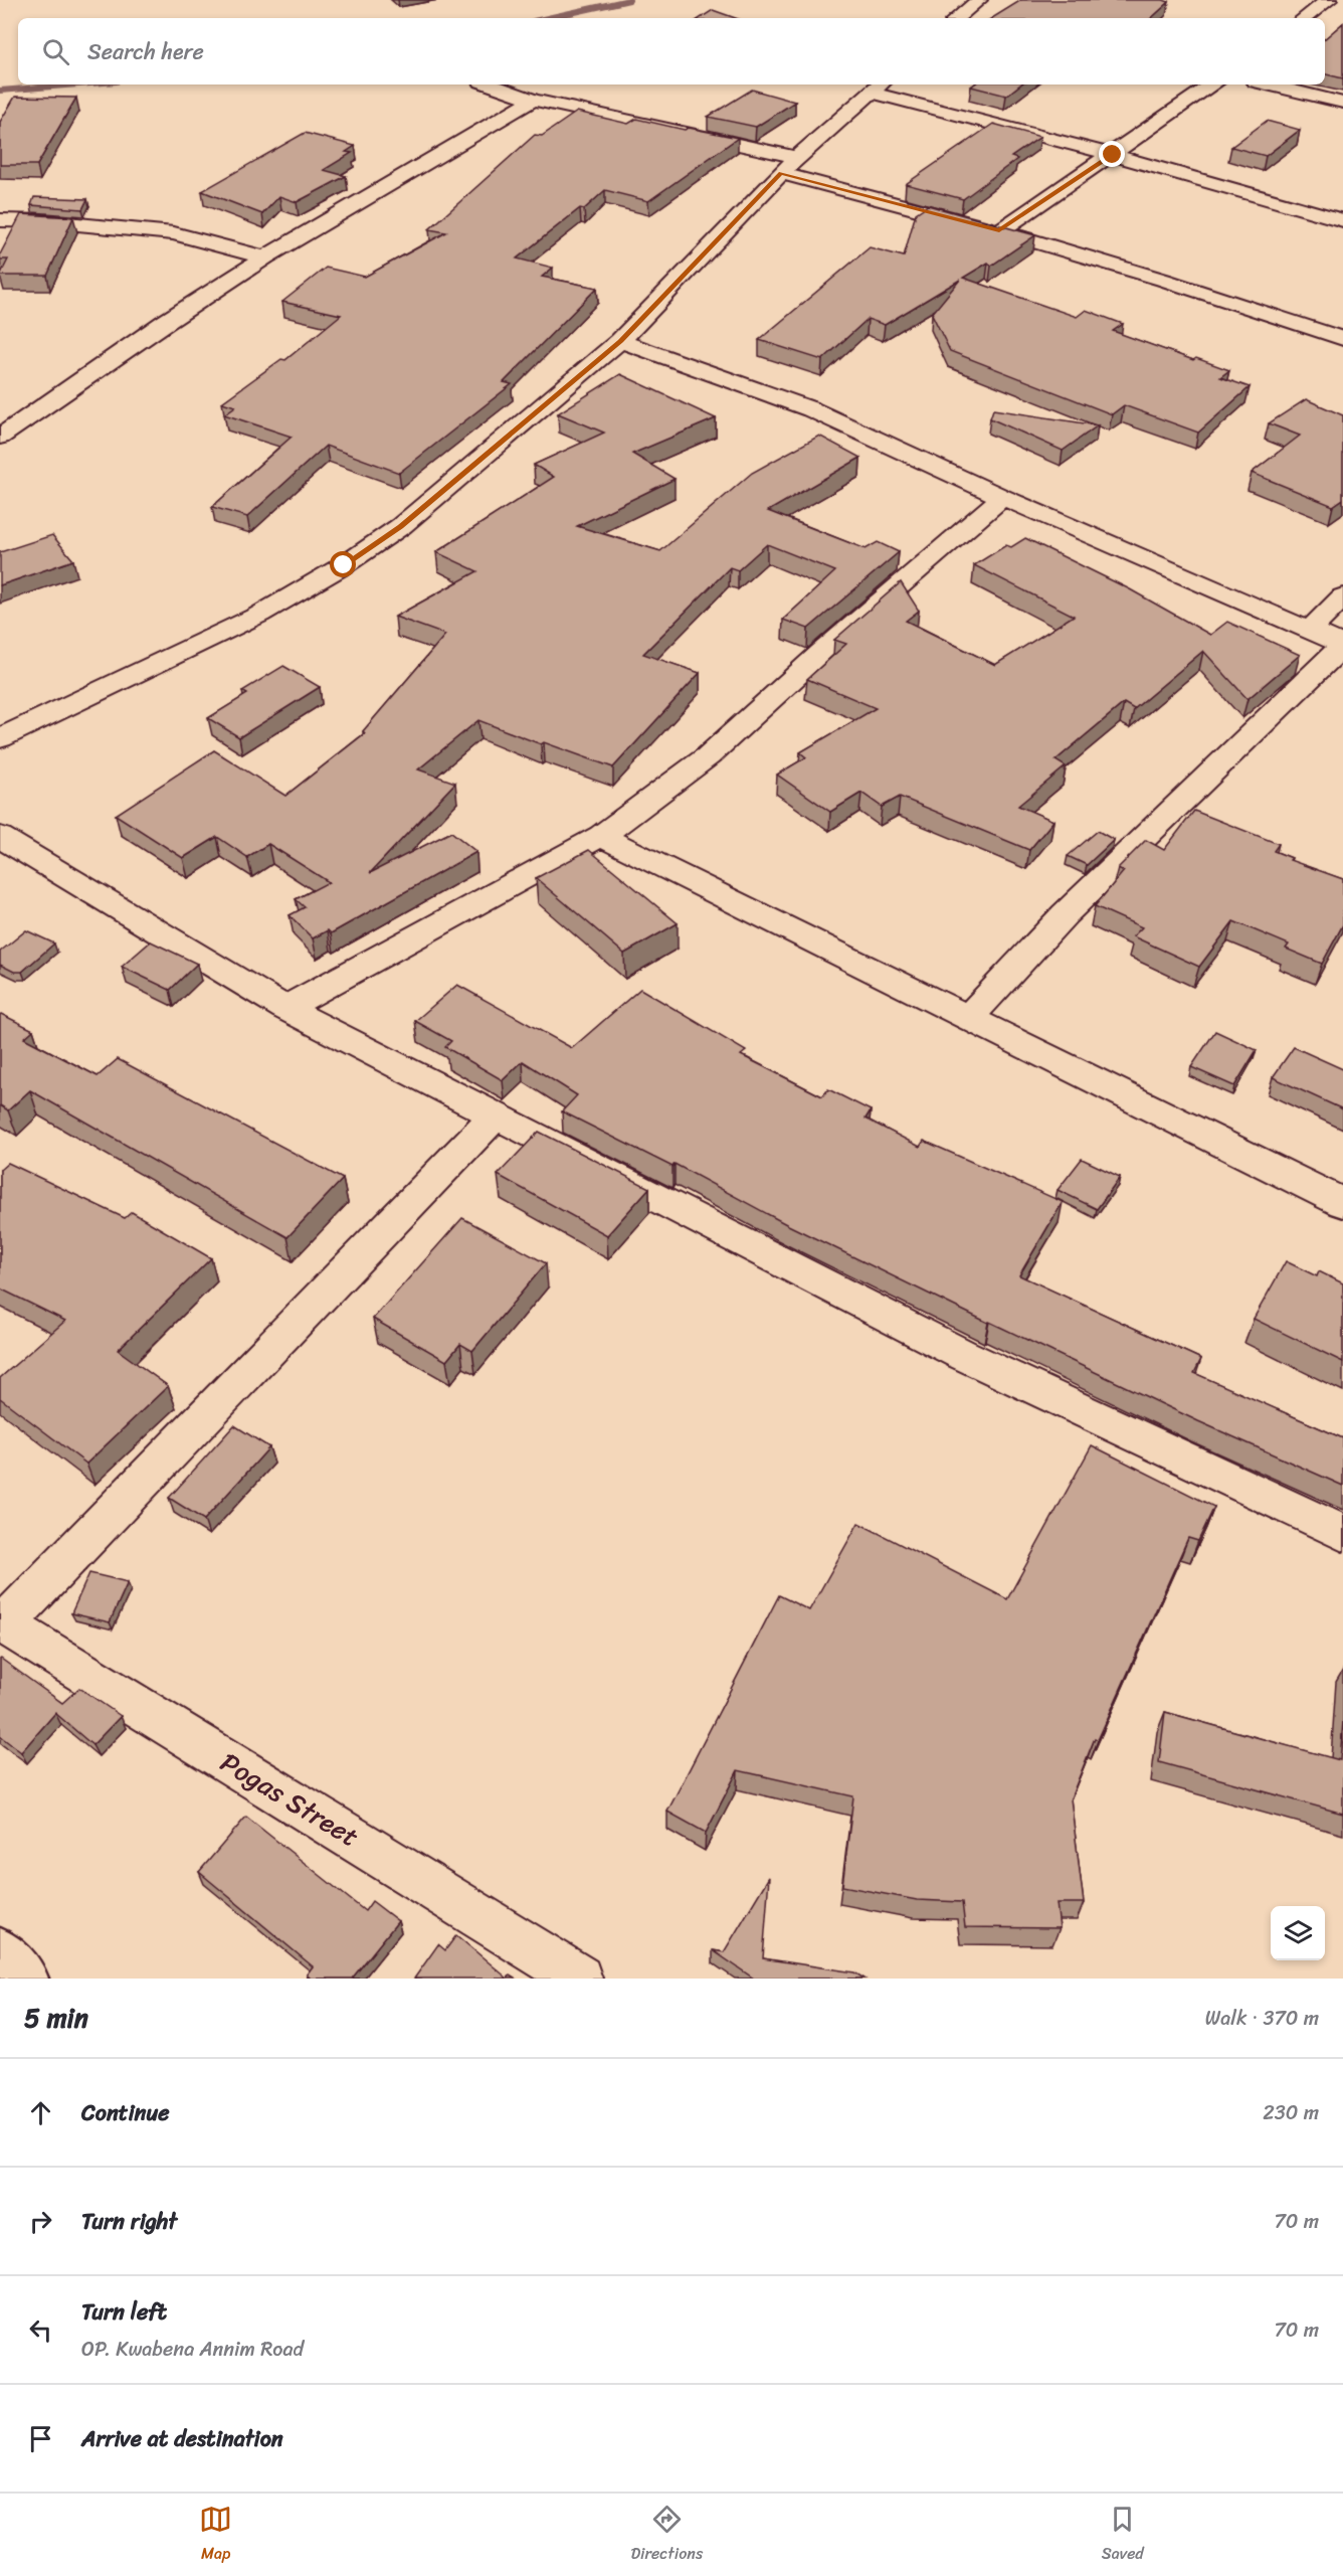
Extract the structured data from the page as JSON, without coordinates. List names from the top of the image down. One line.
{"streets":{"street":["Pogas Street"]},"page":{"search":"Search here","heading":["5 min","Walk · 370 m"],"list":[["Continue","230 m"],["Turn right","70 m"],["Turn left","OP. Kwabena Annim Road","70 m"],"Arrive at destination"],"nav":["Map","Directions","Saved"]}}
